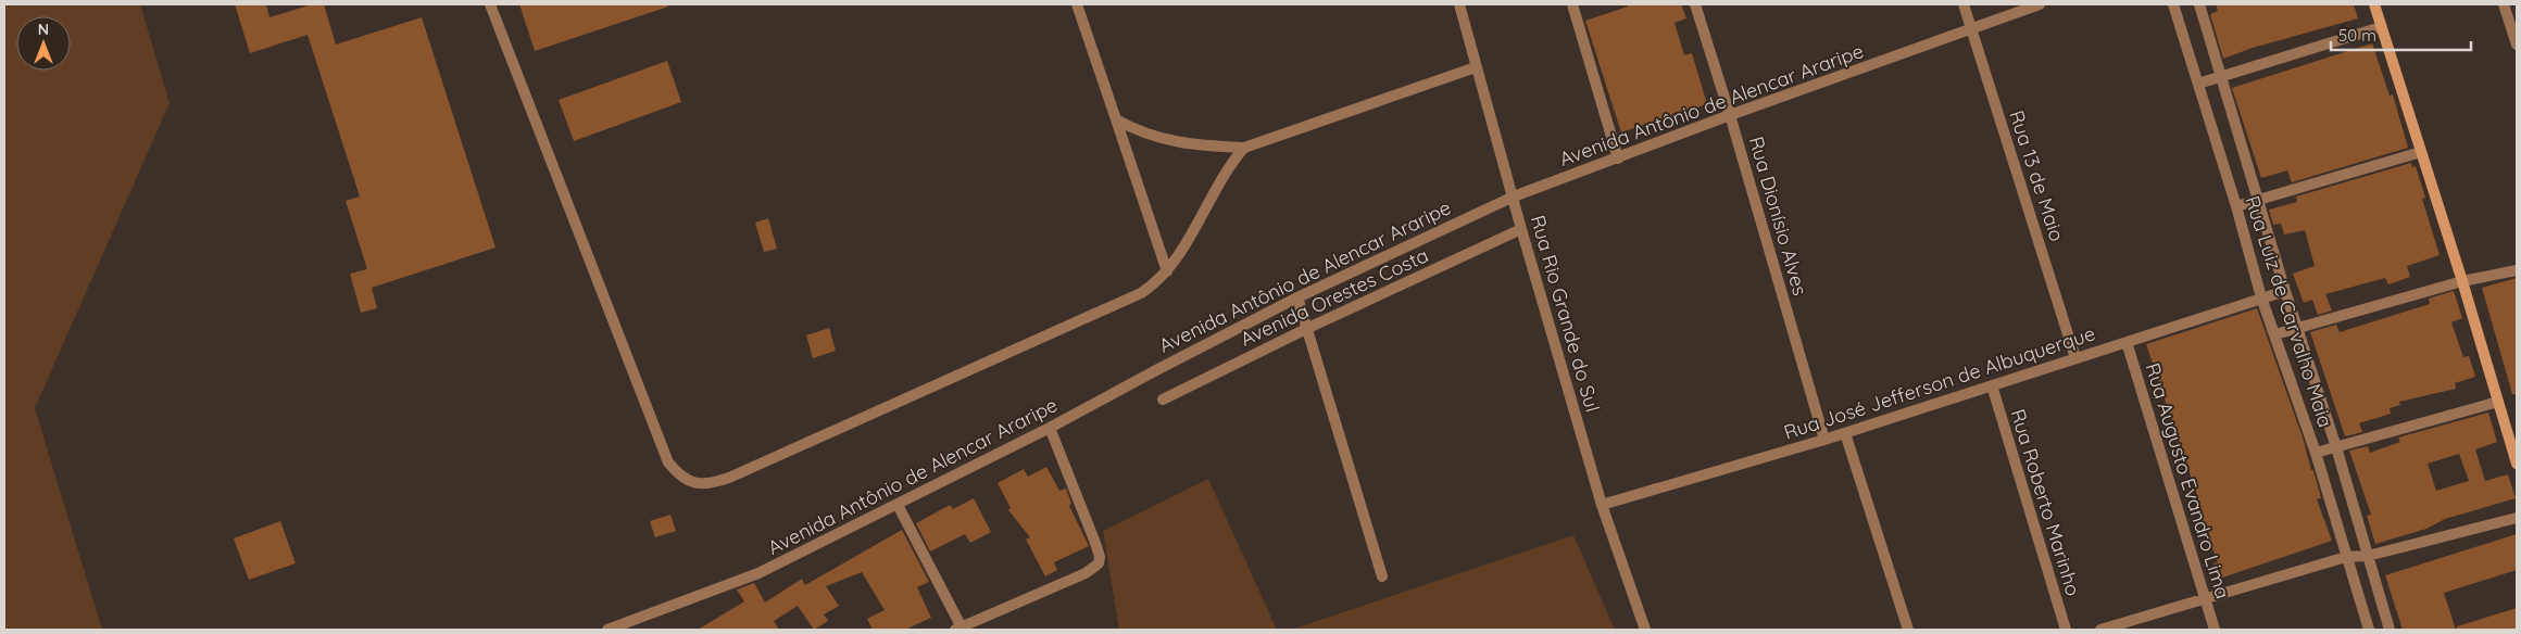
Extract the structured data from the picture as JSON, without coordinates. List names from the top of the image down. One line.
{"streets":{"street":["Avenida Antônio de Alencar Araripe","Rua 13 de Maio","Rua Dionísio Alves","Avenida Orestes Costa","Rua Luiz de Carvalho Maia","Rua Rio Grande do Sul","Rua José Jefferson de Albuquerque","Rua Augusto Evandro Lima","Rua Roberto Marinho"]},"crossings":[["Avenida Antônio de Alencar Araripe","Rua 13 de Maio"],["Avenida Antônio de Alencar Araripe","Rua Dionísio Alves"],["Avenida Antônio de Alencar Araripe","Rua Rio Grande do Sul"],["Rua 13 de Maio","Rua José Jefferson de Albuquerque"],["Rua Dionísio Alves","Rua José Jefferson de Albuquerque"],["Avenida Orestes Costa","Rua Rio Grande do Sul"],["Rua Luiz de Carvalho Maia","Rua José Jefferson de Albuquerque"],["Rua Rio Grande do Sul","Rua José Jefferson de Albuquerque"],["Rua José Jefferson de Albuquerque","Rua Augusto Evandro Lima"],["Rua José Jefferson de Albuquerque","Rua Roberto Marinho"]],"scale_bar":"50 m","north":"top"}
